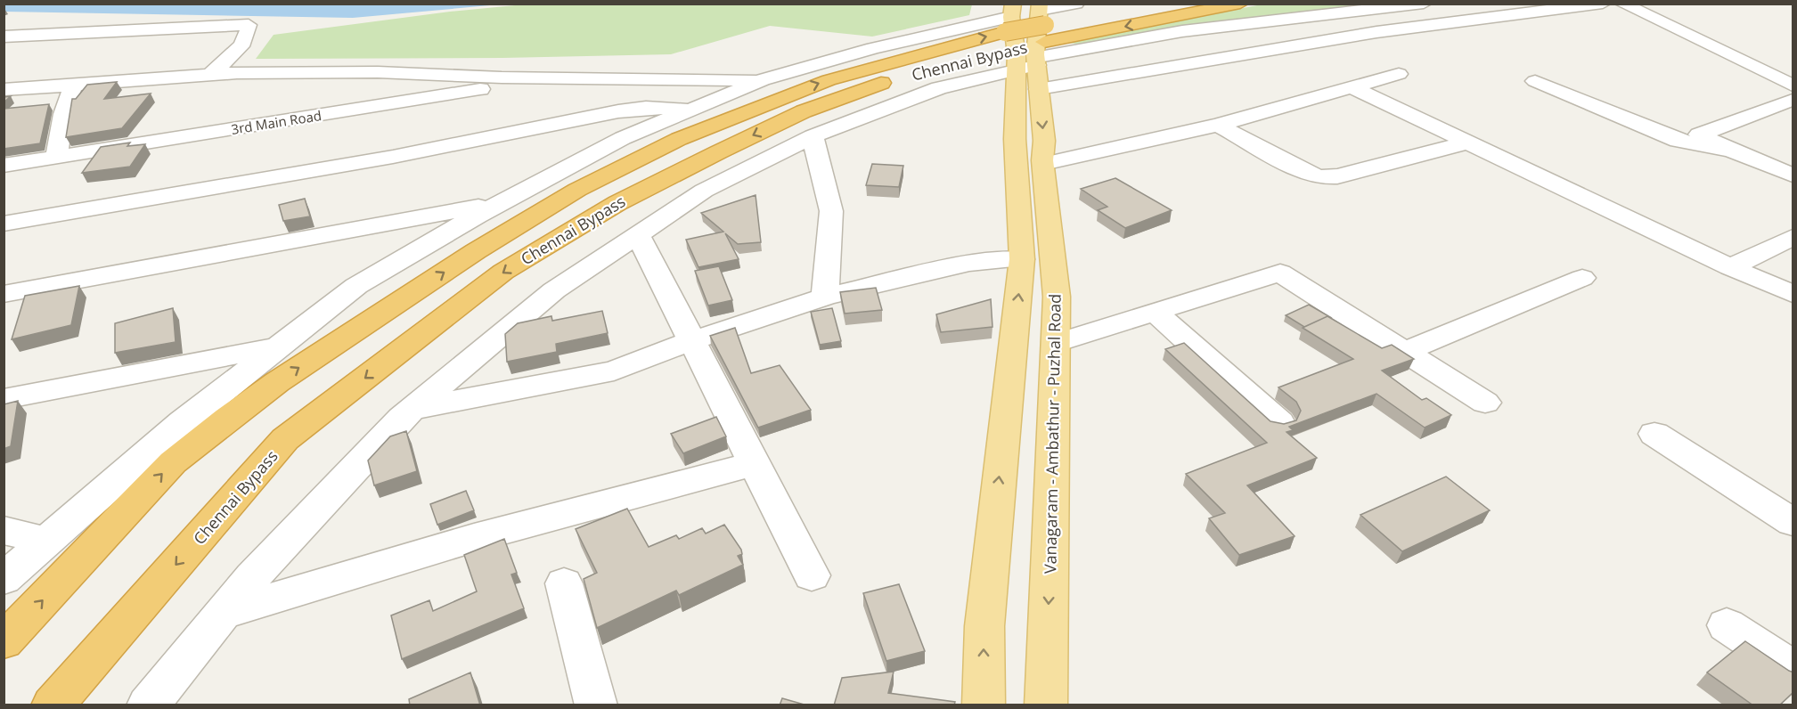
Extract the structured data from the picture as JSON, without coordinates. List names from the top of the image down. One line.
{"streets":{"highway":["Chennai Bypass"],"main road":["Vanagaram - Ambathur - Puzhal Road"],"street":["3rd Main Road"]}}
